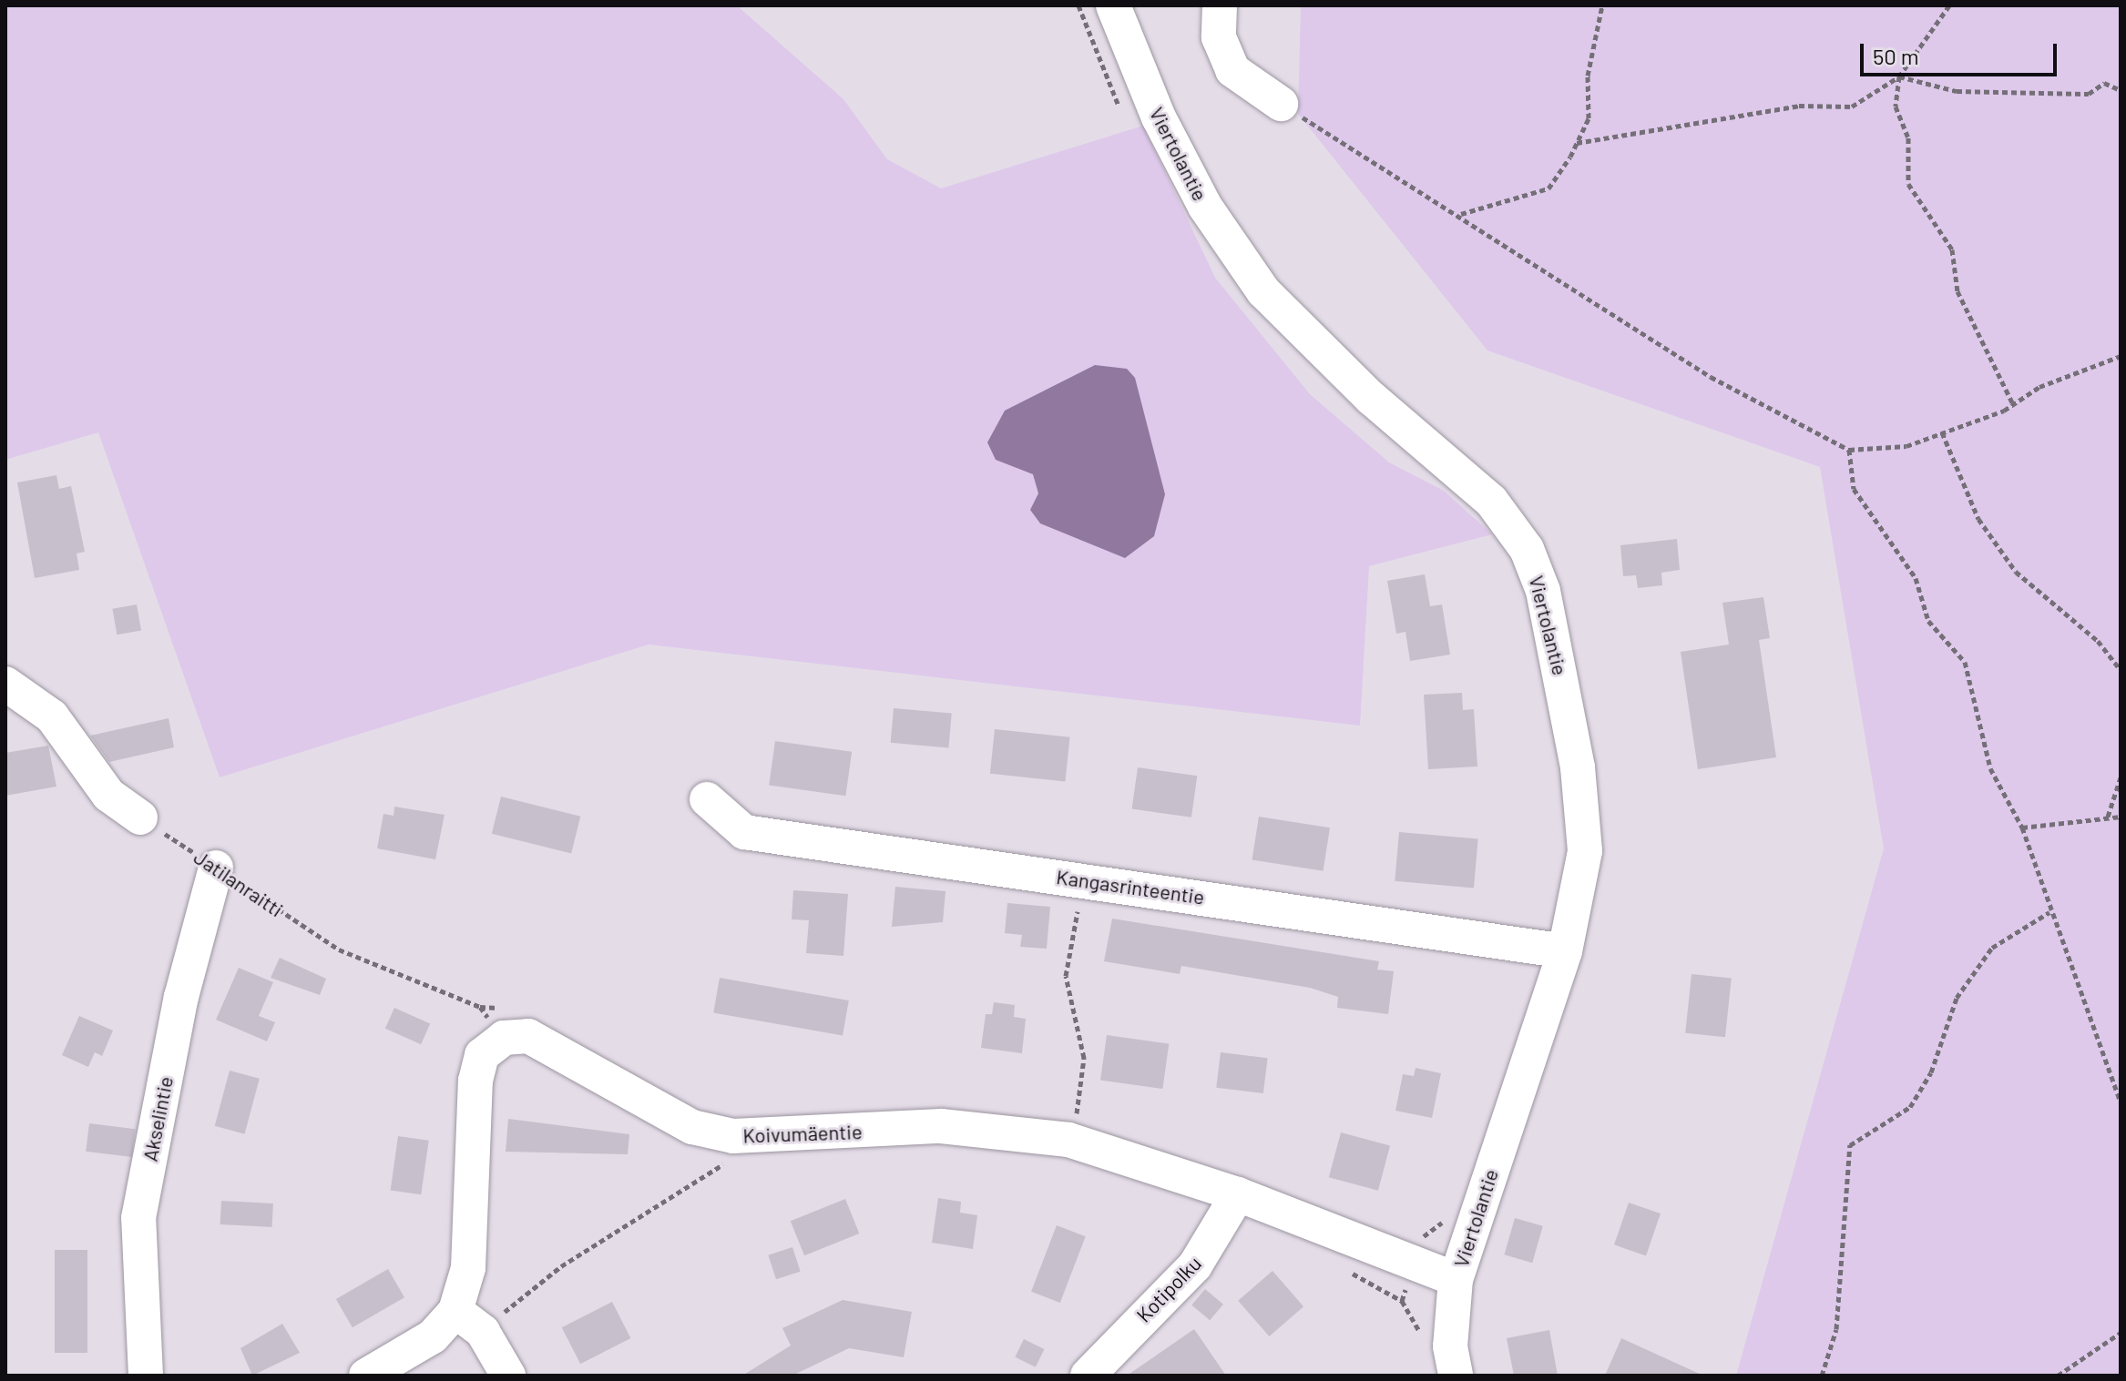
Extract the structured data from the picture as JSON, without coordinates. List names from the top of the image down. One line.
{"streets":{"street":["Viertolantie","Kangasrinteentie","Akselintie","Koivumäentie","Kotipolku"],"path":["Jatilanraitti"]},"crossings":[["Viertolantie","Kangasrinteentie"],["Viertolantie","Koivumäentie"],["Jatilanraitti","Akselintie"],["Koivumäentie","Kotipolku"]],"scale_bar":"50 m"}
